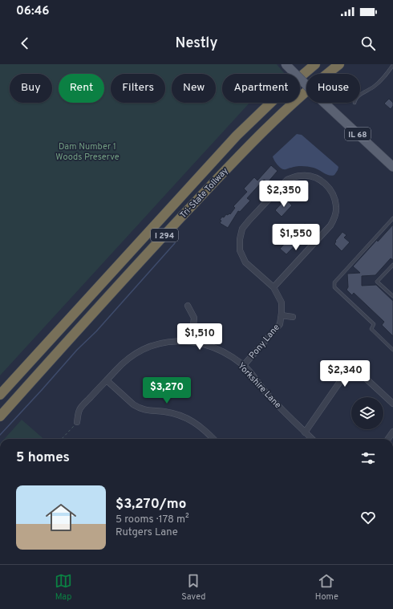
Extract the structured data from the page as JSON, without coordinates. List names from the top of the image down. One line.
{"streets":{"highway":["Tri-State Tollway","I 294"],"main road":["IL 68"],"street":["Pony Lane","Yorkshire Lane"]},"crossings":[["Pony Lane","Yorkshire Lane"]],"parks":["Dam Number 1 Woods Preserve"],"page":{"status":"06:46","header":"Nestly","chip":["Buy","Rent","Filters","New","Apartment","House"],"price":["$2,350","$1,550","$1,510","$2,340","$3,270"],"heading":"5 homes","list":[{"name":"$3,270/mo","note":"5 rooms · 178 m² · Rutgers Lane"}],"tabs":["Map","Saved","Home"]}}
